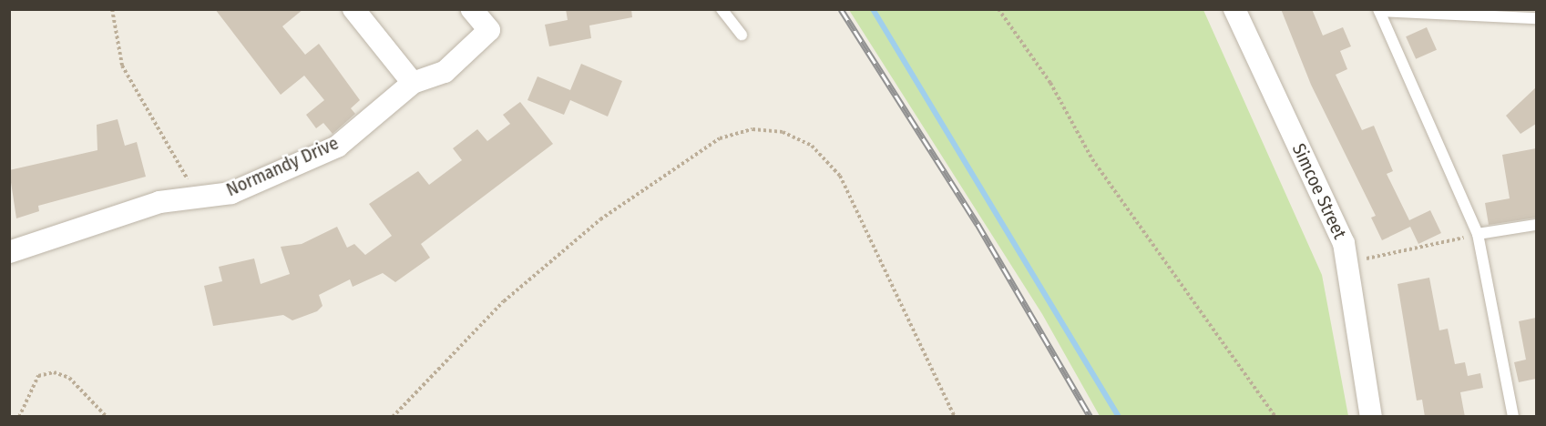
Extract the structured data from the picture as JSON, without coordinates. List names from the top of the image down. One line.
{"streets":{"street":["Normandy Drive","Simcoe Street"]}}
